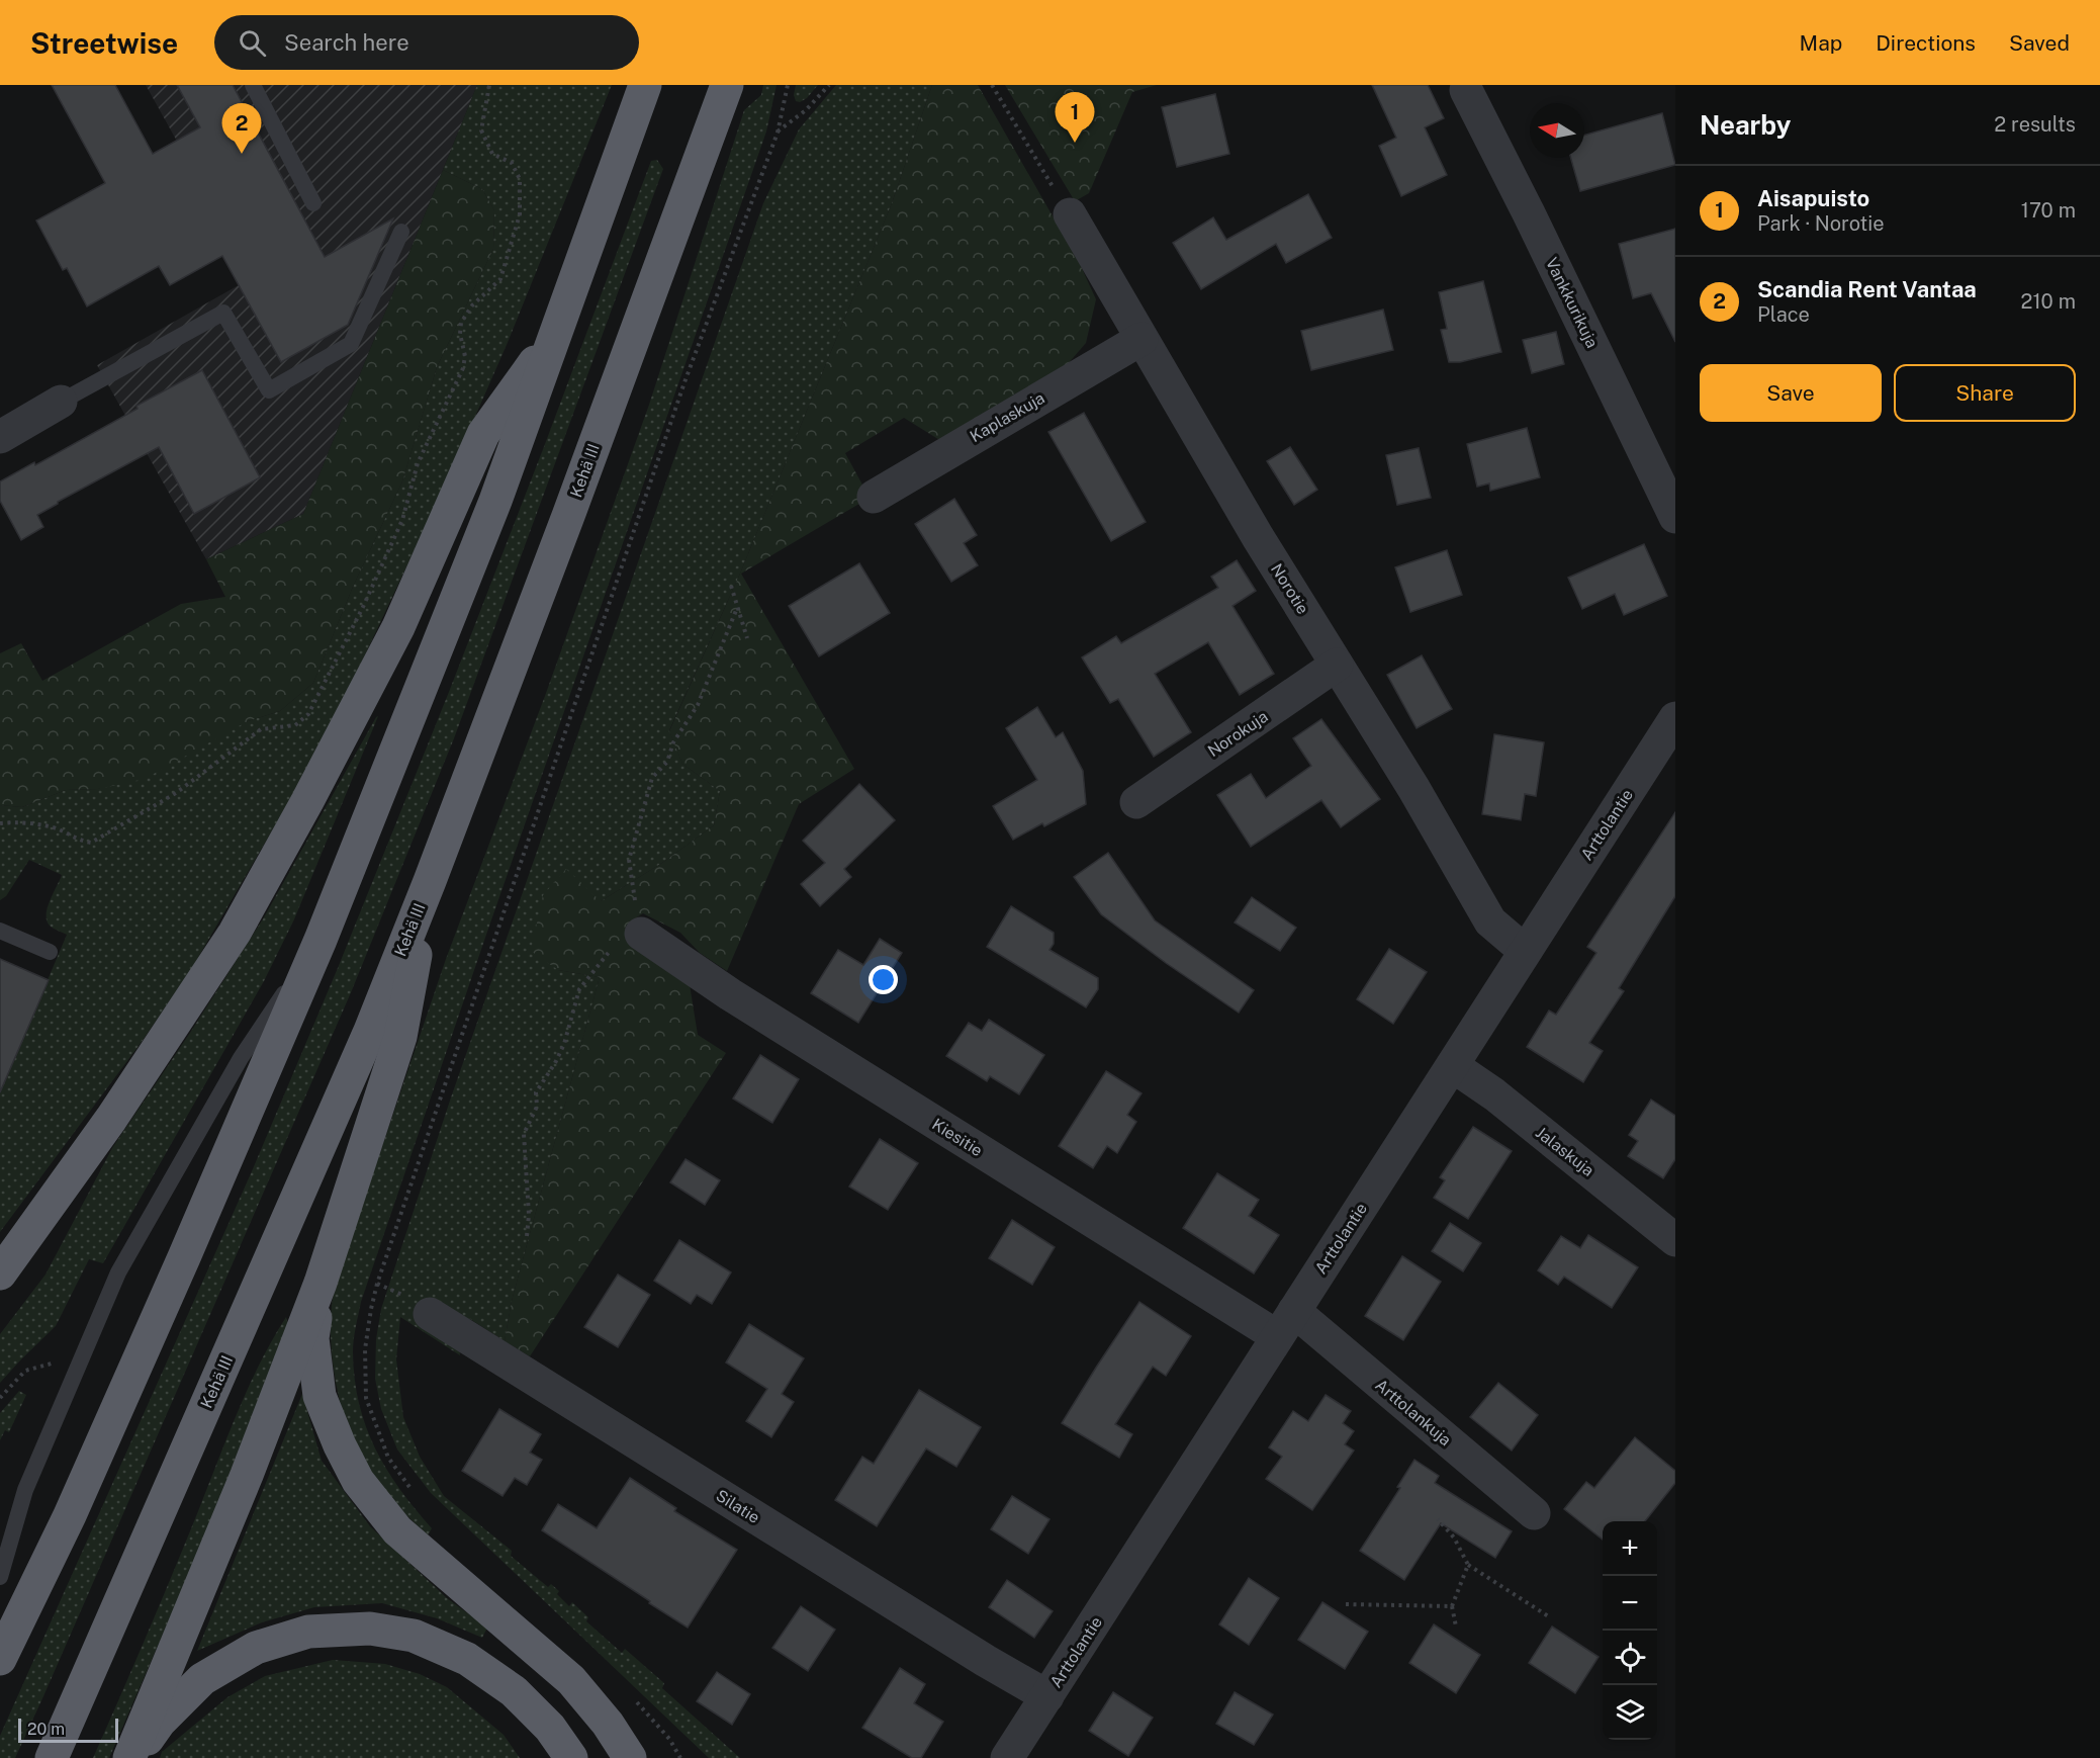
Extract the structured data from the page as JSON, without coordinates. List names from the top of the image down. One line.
{"streets":{"highway":["Kehä III"],"street":["Vankkurikuja","Kaplaskuja","Norotie","Norokuja","Arttolantie","Kiesitie","Jalaskuja","Arttolankuja","Silatie"]},"crossings":[["Kaplaskuja","Norotie"],["Norotie","Norokuja"],["Norotie","Arttolantie"],["Arttolantie","Kiesitie"],["Arttolantie","Jalaskuja"],["Arttolantie","Arttolankuja"],["Arttolantie","Silatie"],["Kiesitie","Arttolankuja"]],"scale_bar":"20 m","north":"left","page":{"header":"Streetwise","search":"Search here","nav":["Map","Directions","Saved"],"heading":["Nearby","2 results"],"pins":["1","2"],"list":[{"mark":"1","name":"Aisapuisto","note":"Park · Norotie","value":"170 m"},{"mark":"2","name":"Scandia Rent Vantaa","note":"Place","value":"210 m"}],"buttons":["Save","Share"],"map_buttons":["+","−"],"scale":"20 m"}}
